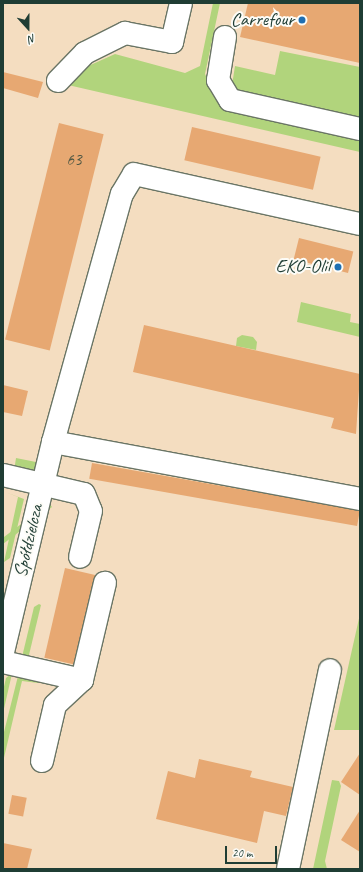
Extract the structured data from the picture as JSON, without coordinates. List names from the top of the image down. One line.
{"streets":{"street":["Spółdzielcza"]},"places":["Carrefour","EKO-Olil"],"house_numbers":["63"],"scale_bar":"20 m","north":"bottom"}
